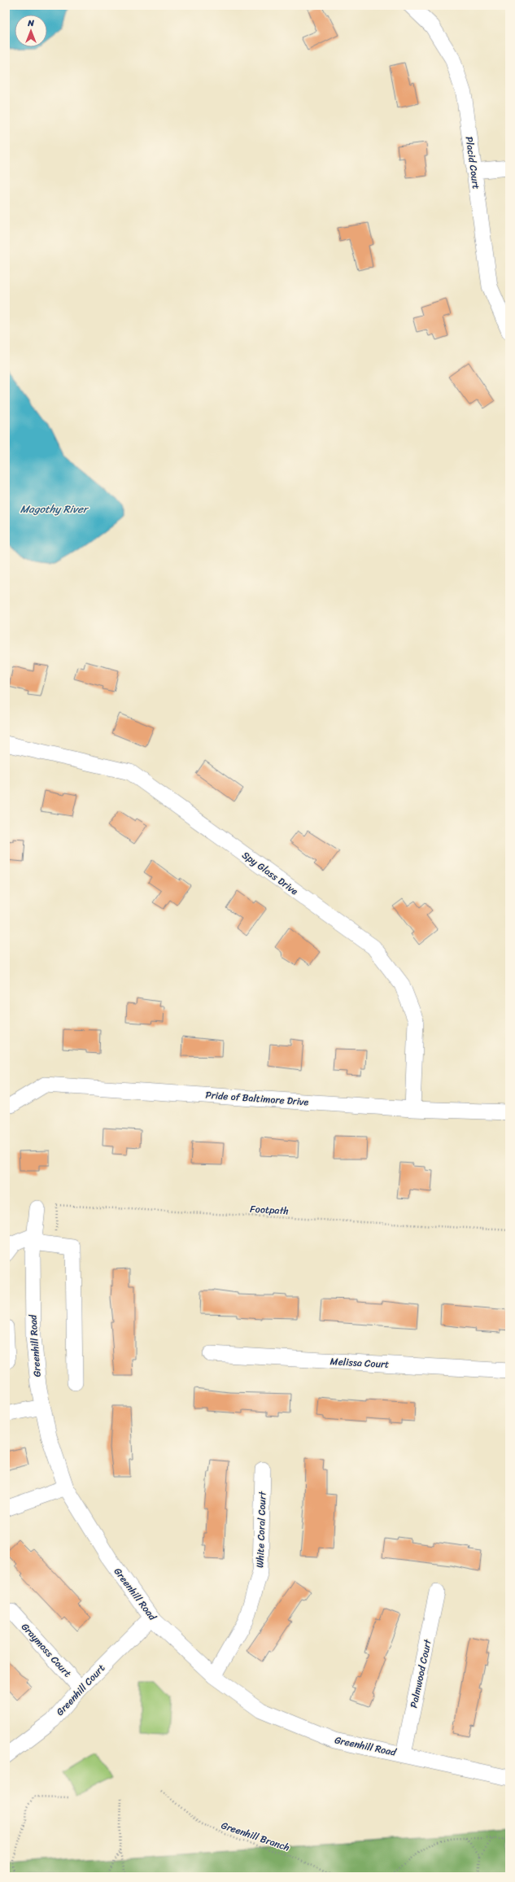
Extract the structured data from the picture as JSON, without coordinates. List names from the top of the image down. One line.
{"streets":{"street":["Placid Court","Spy Glass Drive","Pride of Baltimore Drive","Greenhill Road","Melissa Court","White Coral Court","Graymoss Court","Palmwood Court","Greenhill Court"],"path":["Footpath","Greenhill Branch"]},"crossings":[["Spy Glass Drive","Pride of Baltimore Drive"],["Greenhill Road","White Coral Court"],["Greenhill Road","Palmwood Court"],["Greenhill Road","Greenhill Court"],["Graymoss Court","Greenhill Court"]],"water":["Magothy River"],"north":"top"}
